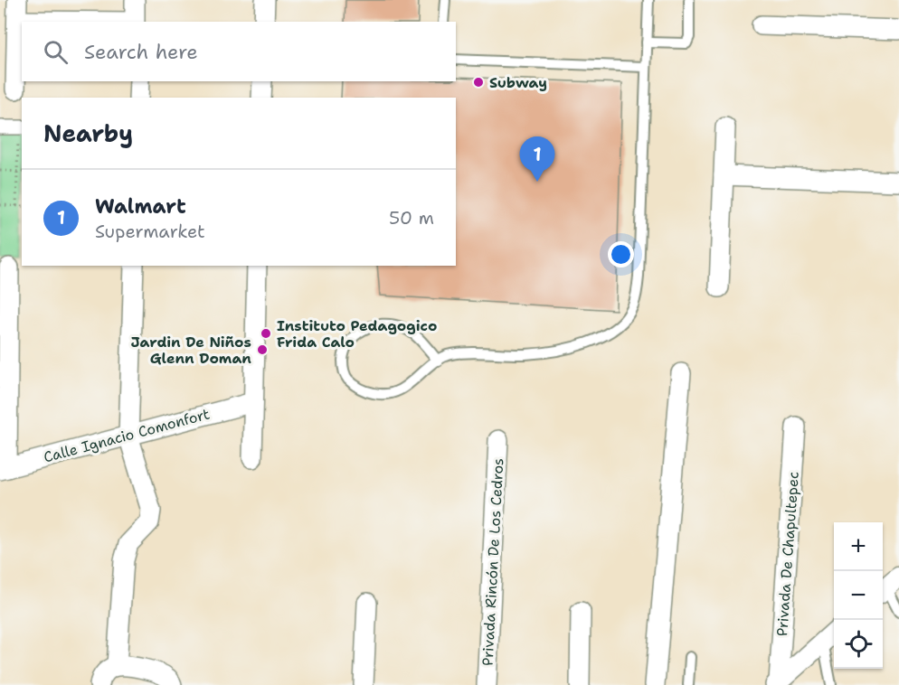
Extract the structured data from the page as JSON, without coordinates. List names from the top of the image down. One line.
{"streets":{"street":["Calle Ignacio Comonfort","Privada De Chapultepec","Privada Rincón De Los Cedros"]},"places":["Subway","Instituto Pedagogico Frida Calo","Jardin De Niños Glenn Doman"],"page":{"search":"Search here","heading":"Nearby","pins":"1","list":[{"mark":"1","name":"Walmart","note":"Supermarket","value":"50 m"}],"map_buttons":["+","−"]}}
